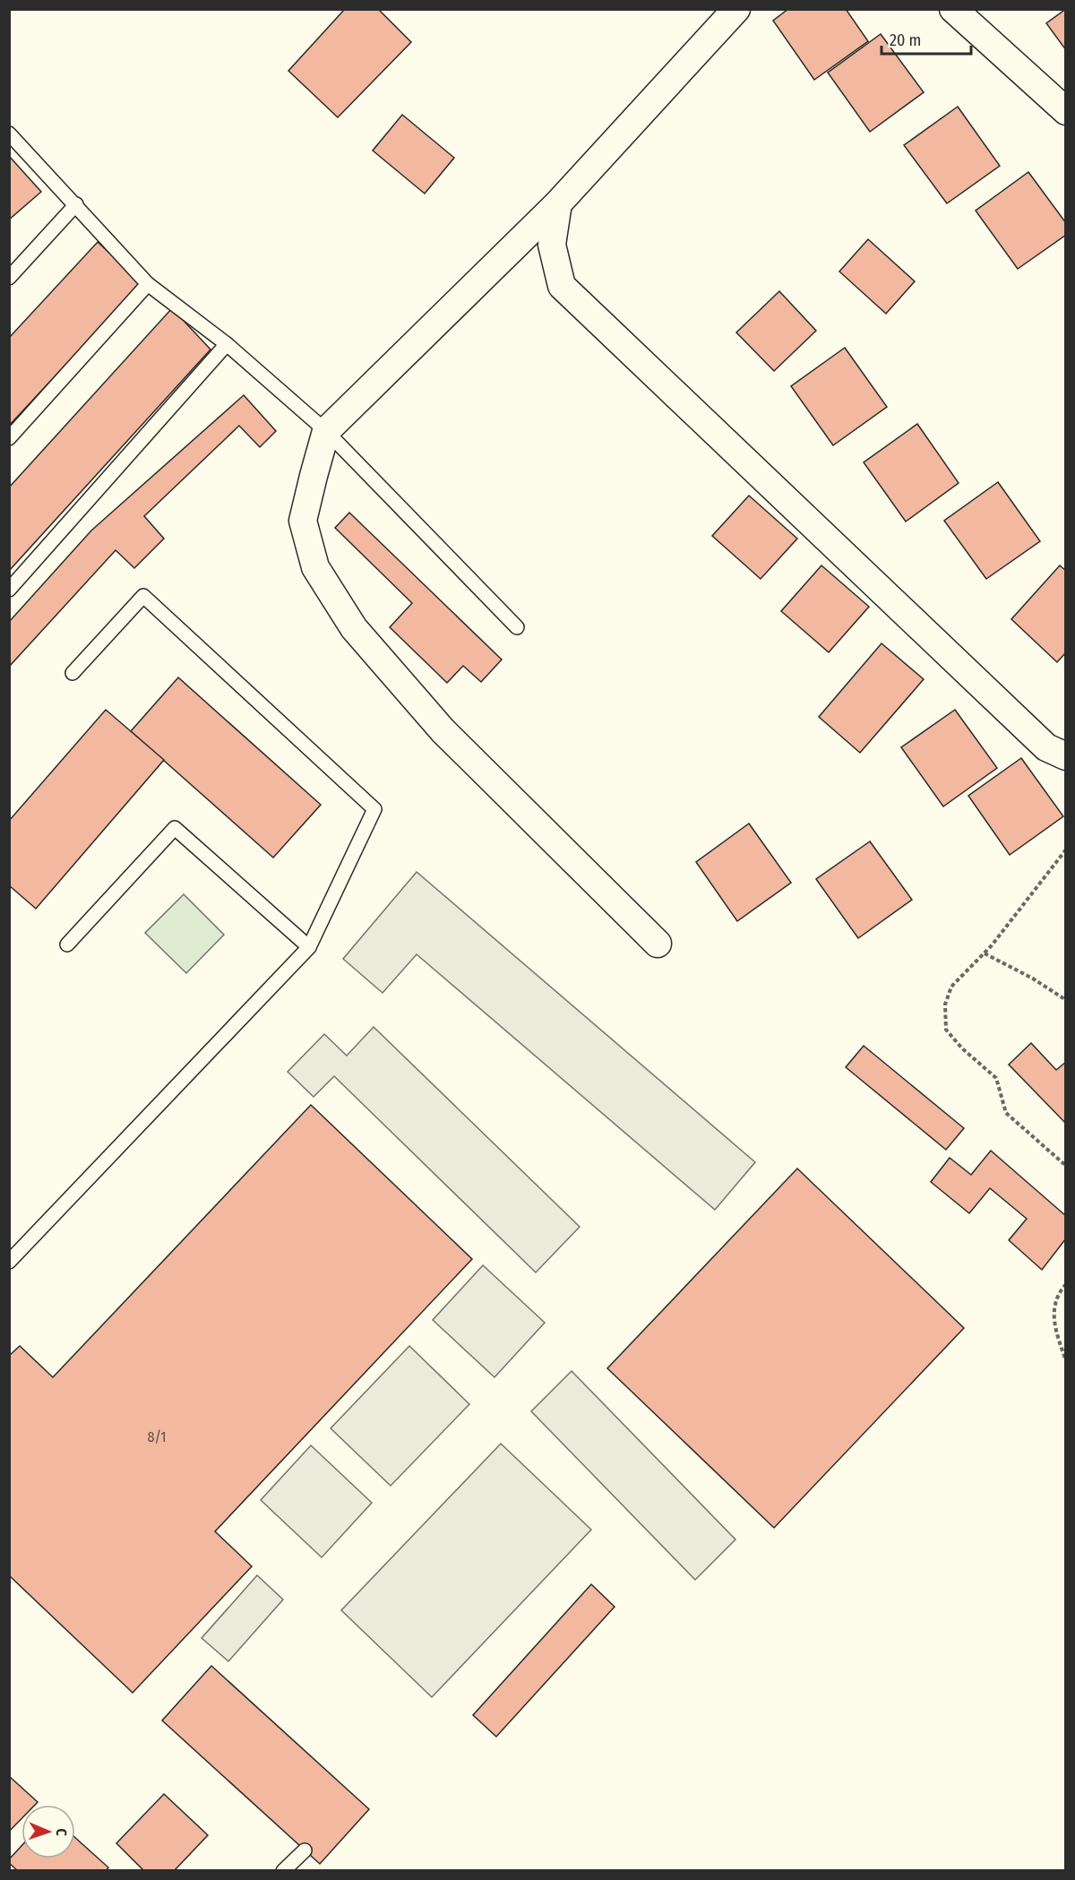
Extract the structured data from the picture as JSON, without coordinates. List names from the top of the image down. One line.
{"house_numbers":["8/1"],"scale_bar":"20 m","north":"right"}
